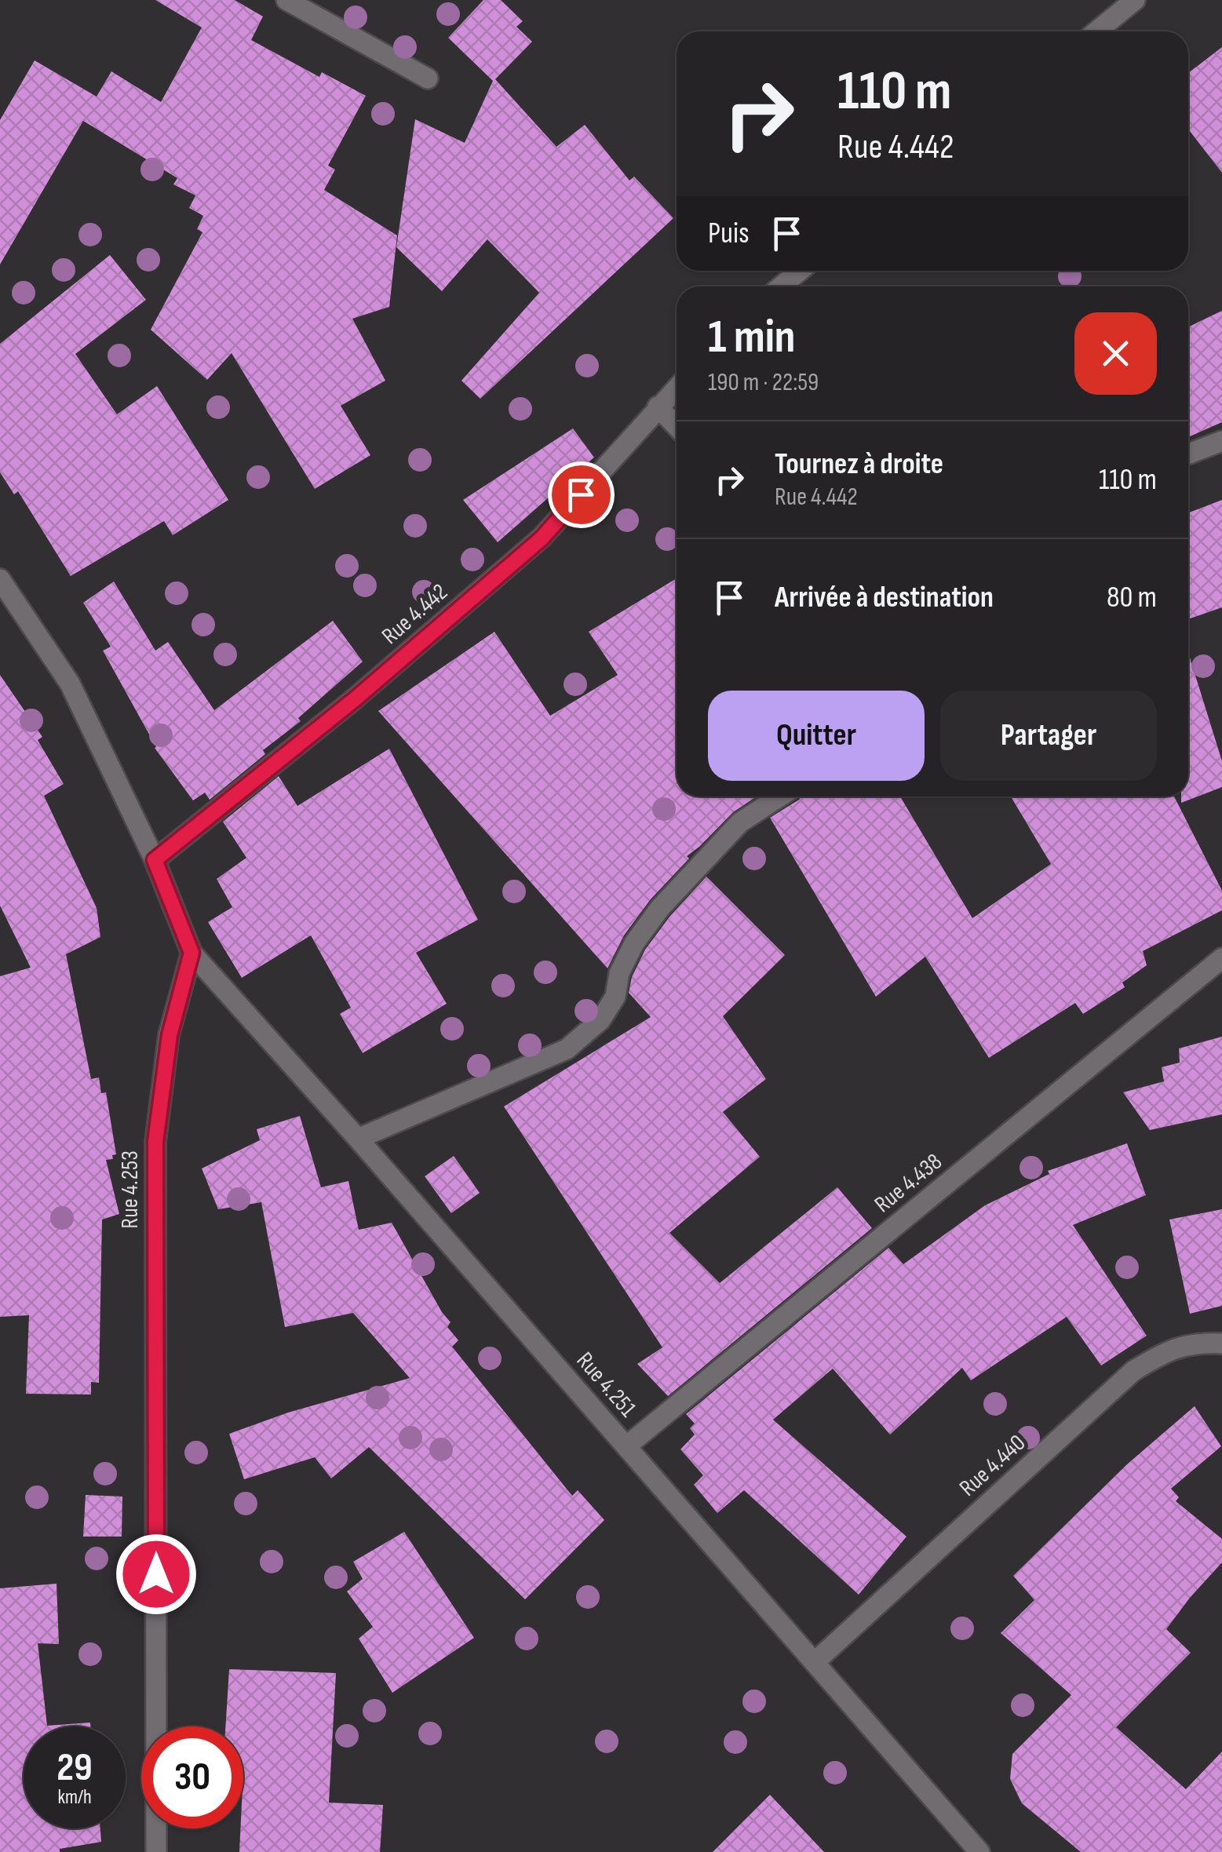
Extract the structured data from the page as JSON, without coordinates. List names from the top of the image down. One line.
{"streets":{"street":["Rue 4.442","Rue 4.438","Rue 4.253","Rue 4.251","Rue 4.440"]},"crossings":[["Rue 4.438","Rue 4.251"],["Rue 4.253","Rue 4.251"],["Rue 4.251","Rue 4.440"]],"page":{"turn":["110 m","Rue 4.442"],"then":"Puis","heading":["1 min","190 m · 22:59"],"list":[{"name":"Tournez à droite","note":"Rue 4.442","value":"110 m"},{"name":"Arrivée à destination","value":"80 m"}],"buttons":["Quitter","Partager"],"speed":"29 km/h","limit":"30"}}
